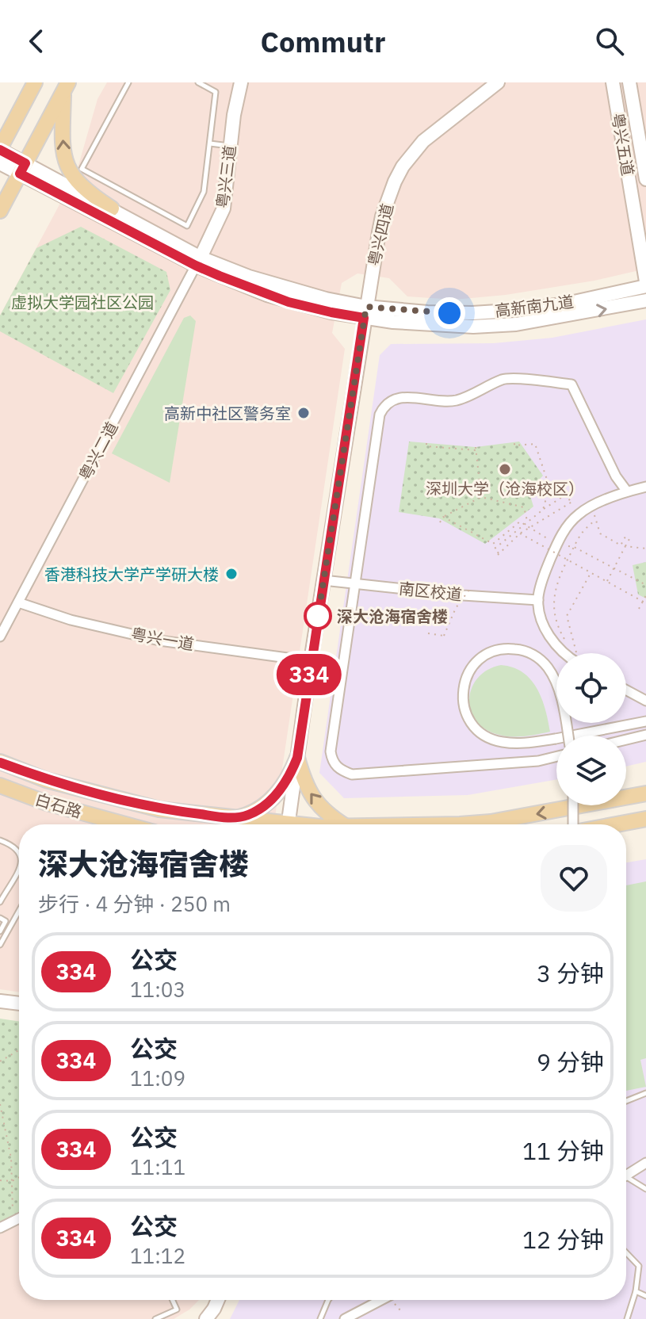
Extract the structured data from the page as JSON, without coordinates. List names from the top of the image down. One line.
{"streets":{"main road":["白石路"],"street":["粤兴五道","粤兴三道","粤兴四道","高新南九道","粤兴二道","南区校道","粤兴一道"]},"crossings":[["粤兴五道","高新南九道"],["粤兴三道","高新南九道"],["粤兴三道","粤兴二道"],["粤兴四道","高新南九道"],["粤兴四道","南区校道"],["粤兴四道","粤兴一道"],["高新南九道","粤兴二道"],["粤兴二道","粤兴一道"]],"parks":["虚拟大学园社区公园"],"places":["高新中社区警务室","深圳大学（沧海校区）","香港科技大学产学研大楼","深大沧海宿舍楼"],"lines":["bus line 334"],"page":{"header":"Commutr","on_map":"334","heading":["深大沧海宿舍楼","步行 · 4 分钟 · 250 m"],"list":[{"mark":"334","name":"公交","note":"11:03","value":"3 分钟"},{"mark":"334","name":"公交","note":"11:09","value":"9 分钟"},{"mark":"334","name":"公交","note":"11:11","value":"11 分钟"},{"mark":"334","name":"公交","note":"11:12","value":"12 分钟"}]}}
